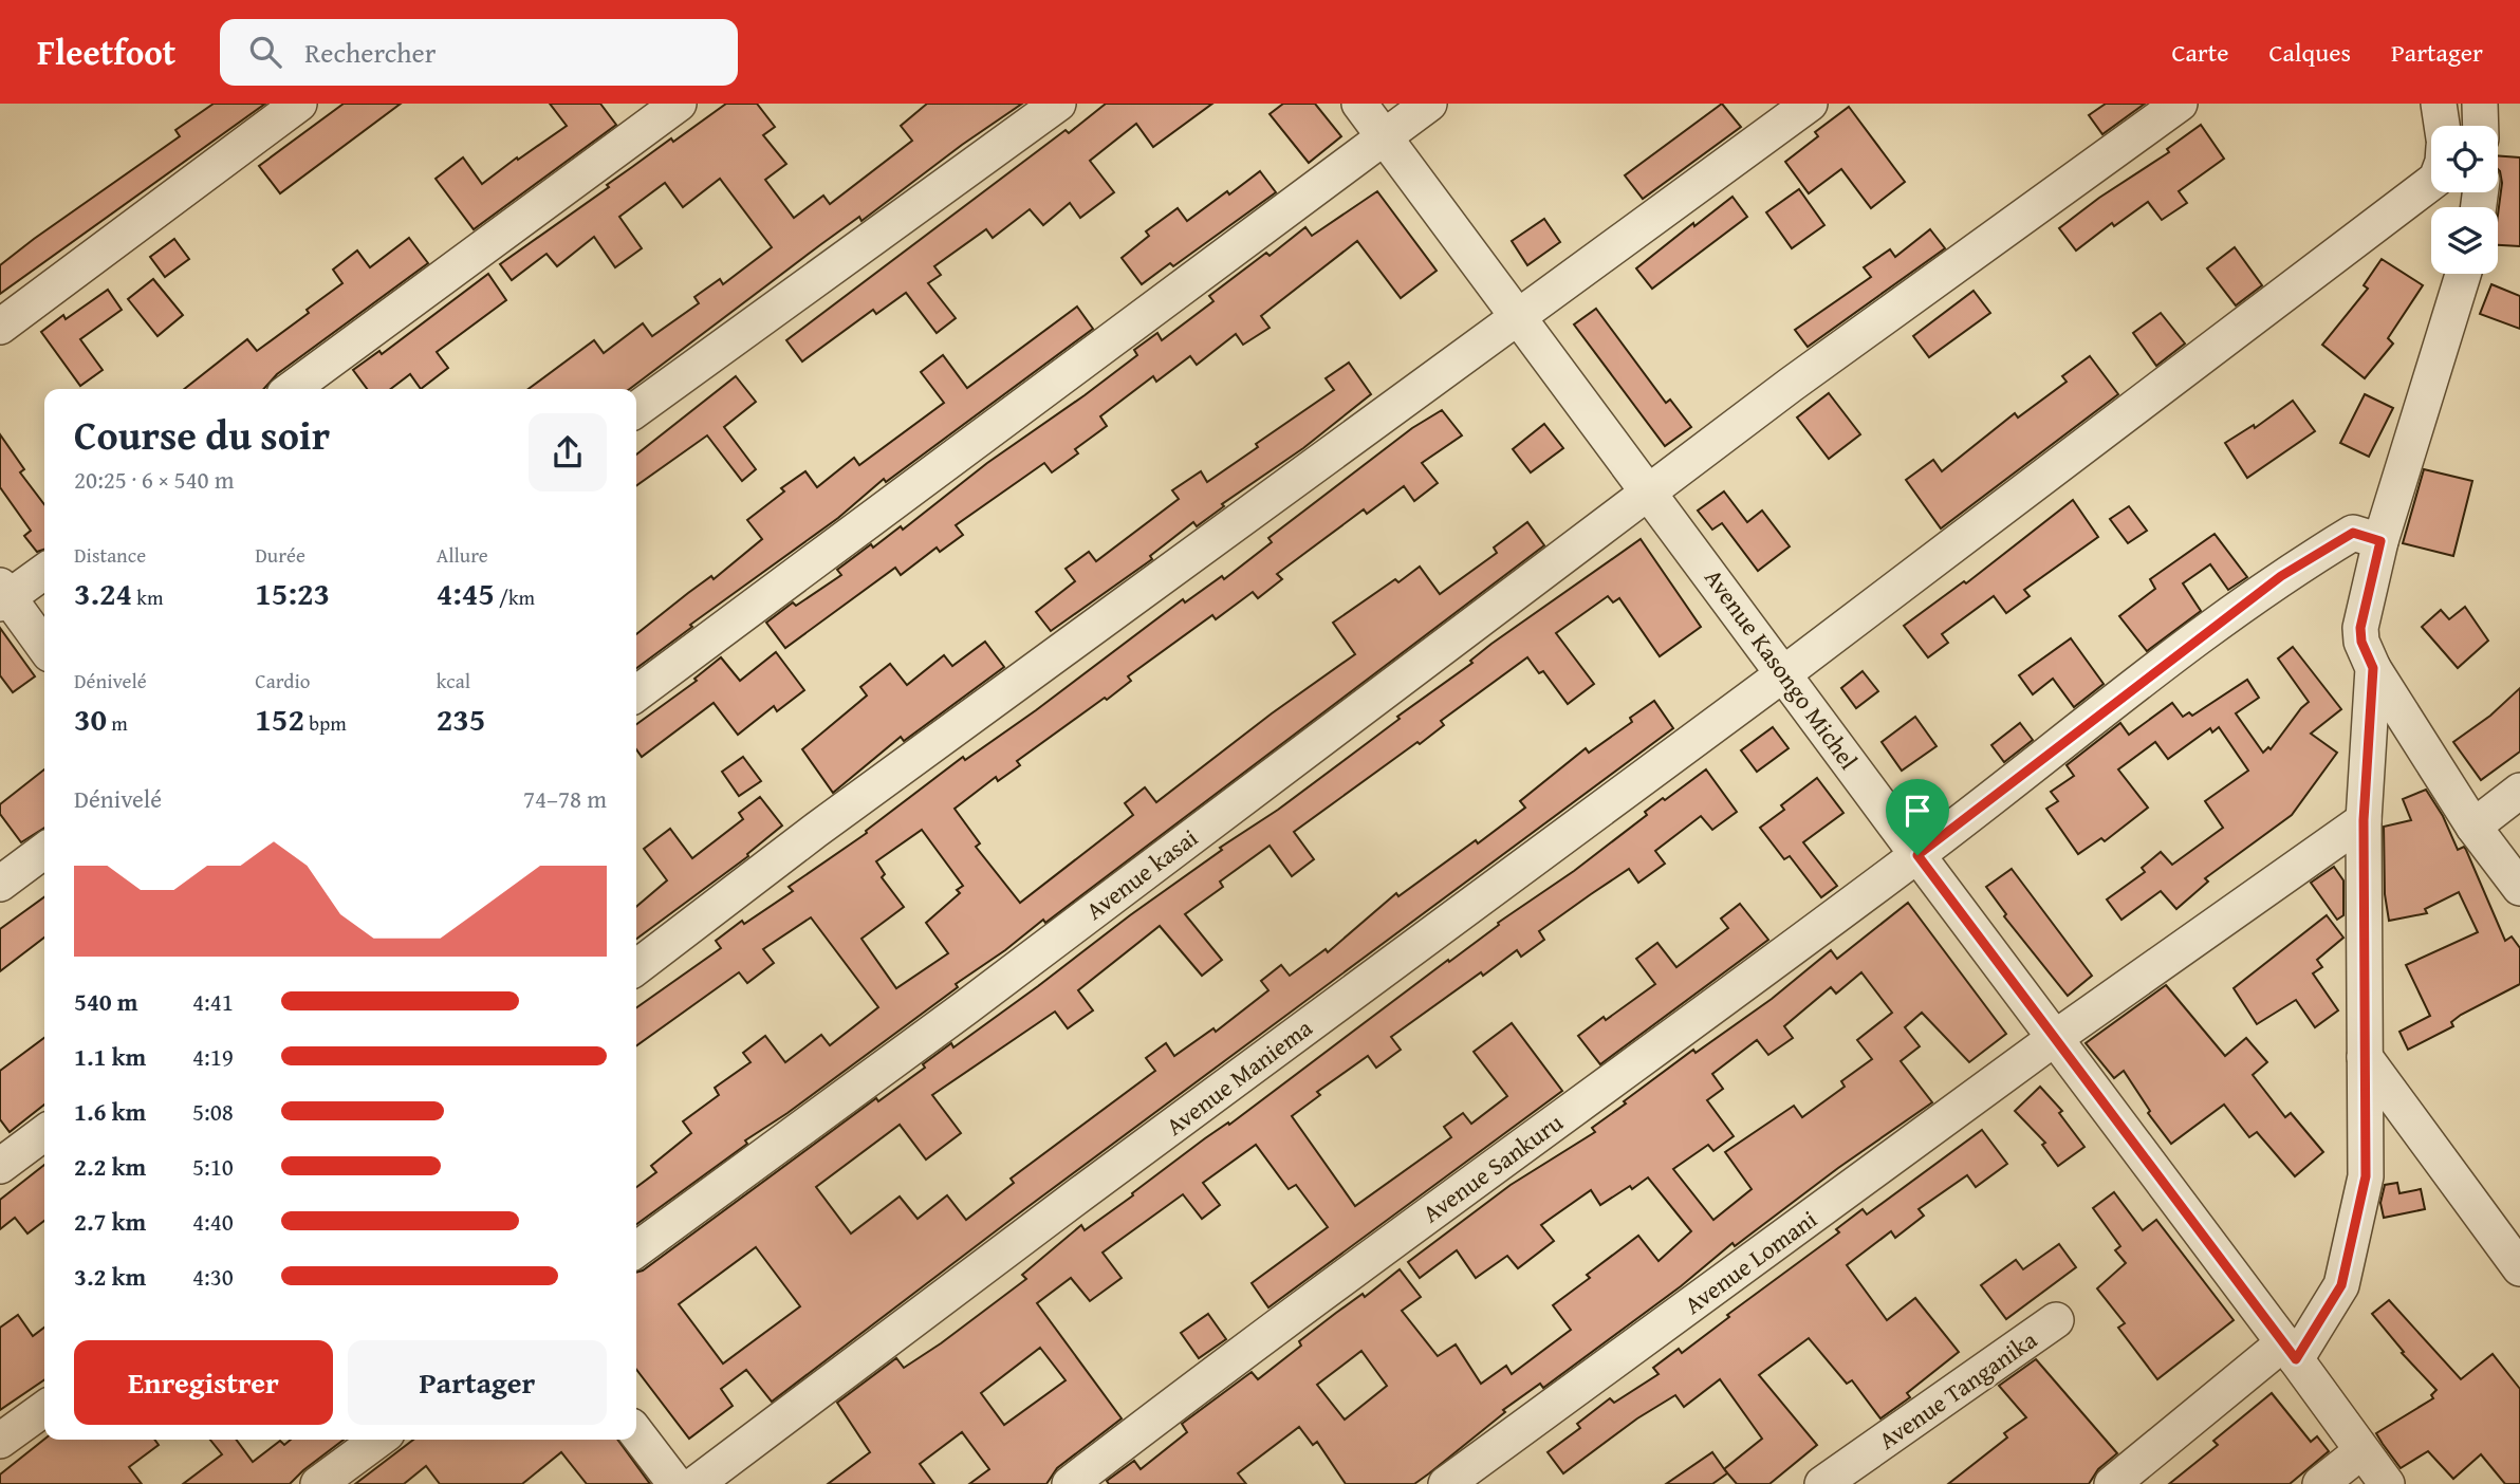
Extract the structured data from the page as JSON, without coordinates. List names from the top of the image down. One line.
{"streets":{"street":["Avenue Kasongo Michel","Avenue kasai","Avenue Maniema","Avenue Sankuru","Avenue Lomani","Avenue Tanganika"]},"crossings":[["Avenue Kasongo Michel","Avenue kasai"],["Avenue Kasongo Michel","Avenue Maniema"],["Avenue Kasongo Michel","Avenue Sankuru"],["Avenue Kasongo Michel","Avenue Lomani"]],"page":{"header":"Fleetfoot","search":"Rechercher","nav":["Carte","Calques","Partager"],"heading":["Course du soir","20:25 · 6 × 540 m"],"stats":[["Distance","3.24 km"],["Durée","15:23"],["Allure","4:45 /km"],["Dénivelé","30 m"],["Cardio","152 bpm"],["kcal","235"]],"chart":["Dénivelé","74–78 m"],"list":[{"name":"540 m","note":"4:41"},{"name":"1.1 km","note":"4:19"},{"name":"1.6 km","note":"5:08"},{"name":"2.2 km","note":"5:10"},{"name":"2.7 km","note":"4:40"},{"name":"3.2 km","note":"4:30"}],"buttons":["Enregistrer","Partager"]}}
